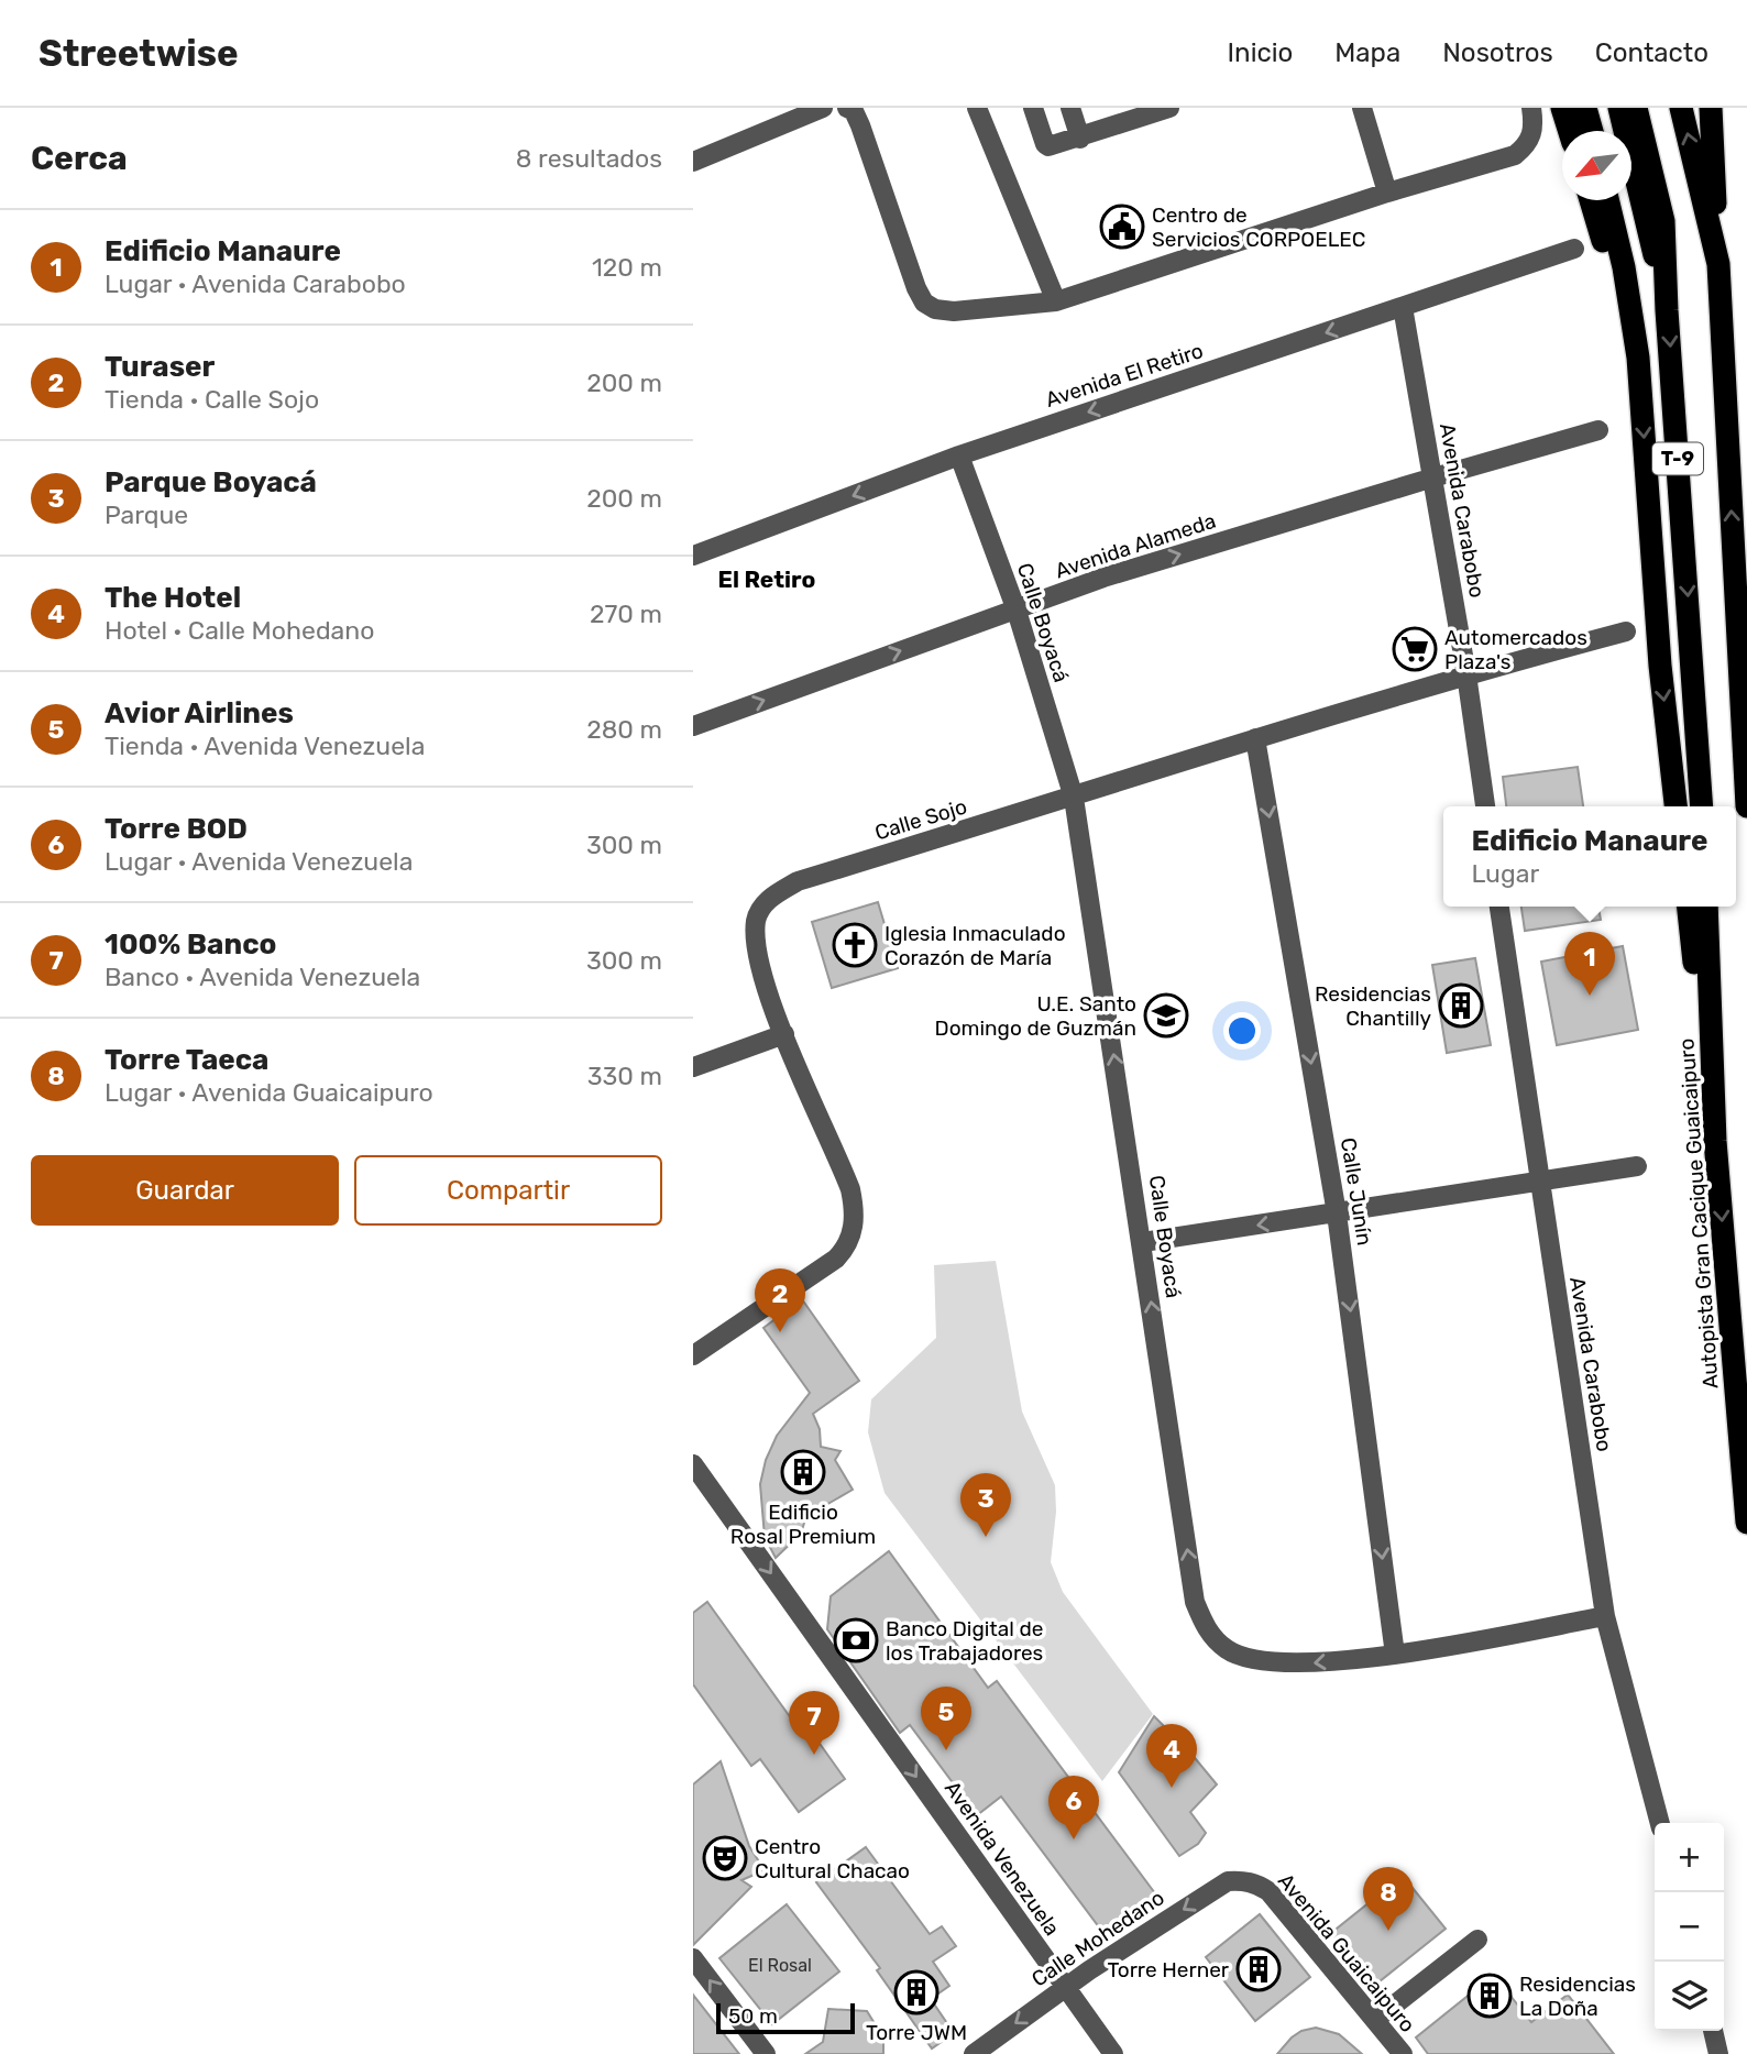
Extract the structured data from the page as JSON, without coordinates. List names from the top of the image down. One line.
{"streets":{"highway":["T-9","Autopista Gran Cacique Guaicaipuro"],"street":["Avenida El Retiro","Avenida Carabobo","Avenida Alameda","Calle Boyacá","Calle Sojo","Calle Junín","Avenida Venezuela","Calle Mohedano","Avenida Guaicaipuro"]},"crossings":[["Avenida El Retiro","Avenida Carabobo"],["Avenida El Retiro","Calle Boyacá"],["Avenida Carabobo","Avenida Alameda"],["Avenida Carabobo","Calle Boyacá"],["Avenida Carabobo","Calle Sojo"],["Avenida Alameda","Calle Boyacá"],["Calle Boyacá","Calle Sojo"],["Calle Boyacá","Calle Junín"],["Calle Sojo","Calle Junín"],["Avenida Venezuela","Calle Mohedano"],["Calle Mohedano","Avenida Guaicaipuro"]],"one_way":["Avenida Alameda","Calle Boyacá","Calle Junín","Autopista Gran Cacique Guaicaipuro","Avenida Venezuela","Calle Mohedano"],"districts":["El Retiro"],"places":{"public building":["Centro de Servicios CORPOELEC"],"supermarket":["Automercados Plaza's"],"church":["Iglesia Inmaculado Corazón de María"],"building":["Residencias Chantilly","Edificio Rosal Premium","Torre Herner","Torre JWM","Residencias La Doña"],"school or university":["U.E. Santo Domingo de Guzmán"],"bank":["Banco Digital de los Trabajadores"],"theatre":["Centro Cultural Chacao"]},"house_numbers":["El Rosal"],"scale_bar":"50 m","north":"bottom left","page":{"header":"Streetwise","nav":["Inicio","Mapa","Nosotros","Contacto"],"heading":["Cerca","8 resultados"],"list":[{"mark":"1","name":"Edificio Manaure","note":"Lugar · Avenida Carabobo","value":"120 m"},{"mark":"2","name":"Turaser","note":"Tienda · Calle Sojo","value":"200 m"},{"mark":"3","name":"Parque Boyacá","note":"Parque","value":"200 m"},{"mark":"4","name":"The Hotel","note":"Hotel · Calle Mohedano","value":"270 m"},{"mark":"5","name":"Avior Airlines","note":"Tienda · Avenida Venezuela","value":"280 m"},{"mark":"6","name":"Torre BOD","note":"Lugar · Avenida Venezuela","value":"300 m"},{"mark":"7","name":"100% Banco","note":"Banco · Avenida Venezuela","value":"300 m"},{"mark":"8","name":"Torre Taeca","note":"Lugar · Avenida Guaicaipuro","value":"330 m"}],"popup":["Edificio Manaure","Lugar"],"pins":["1","2","3","5","7","4","6","8"],"buttons":["Guardar","Compartir"],"map_buttons":["+","−"],"scale":"50 m"}}
